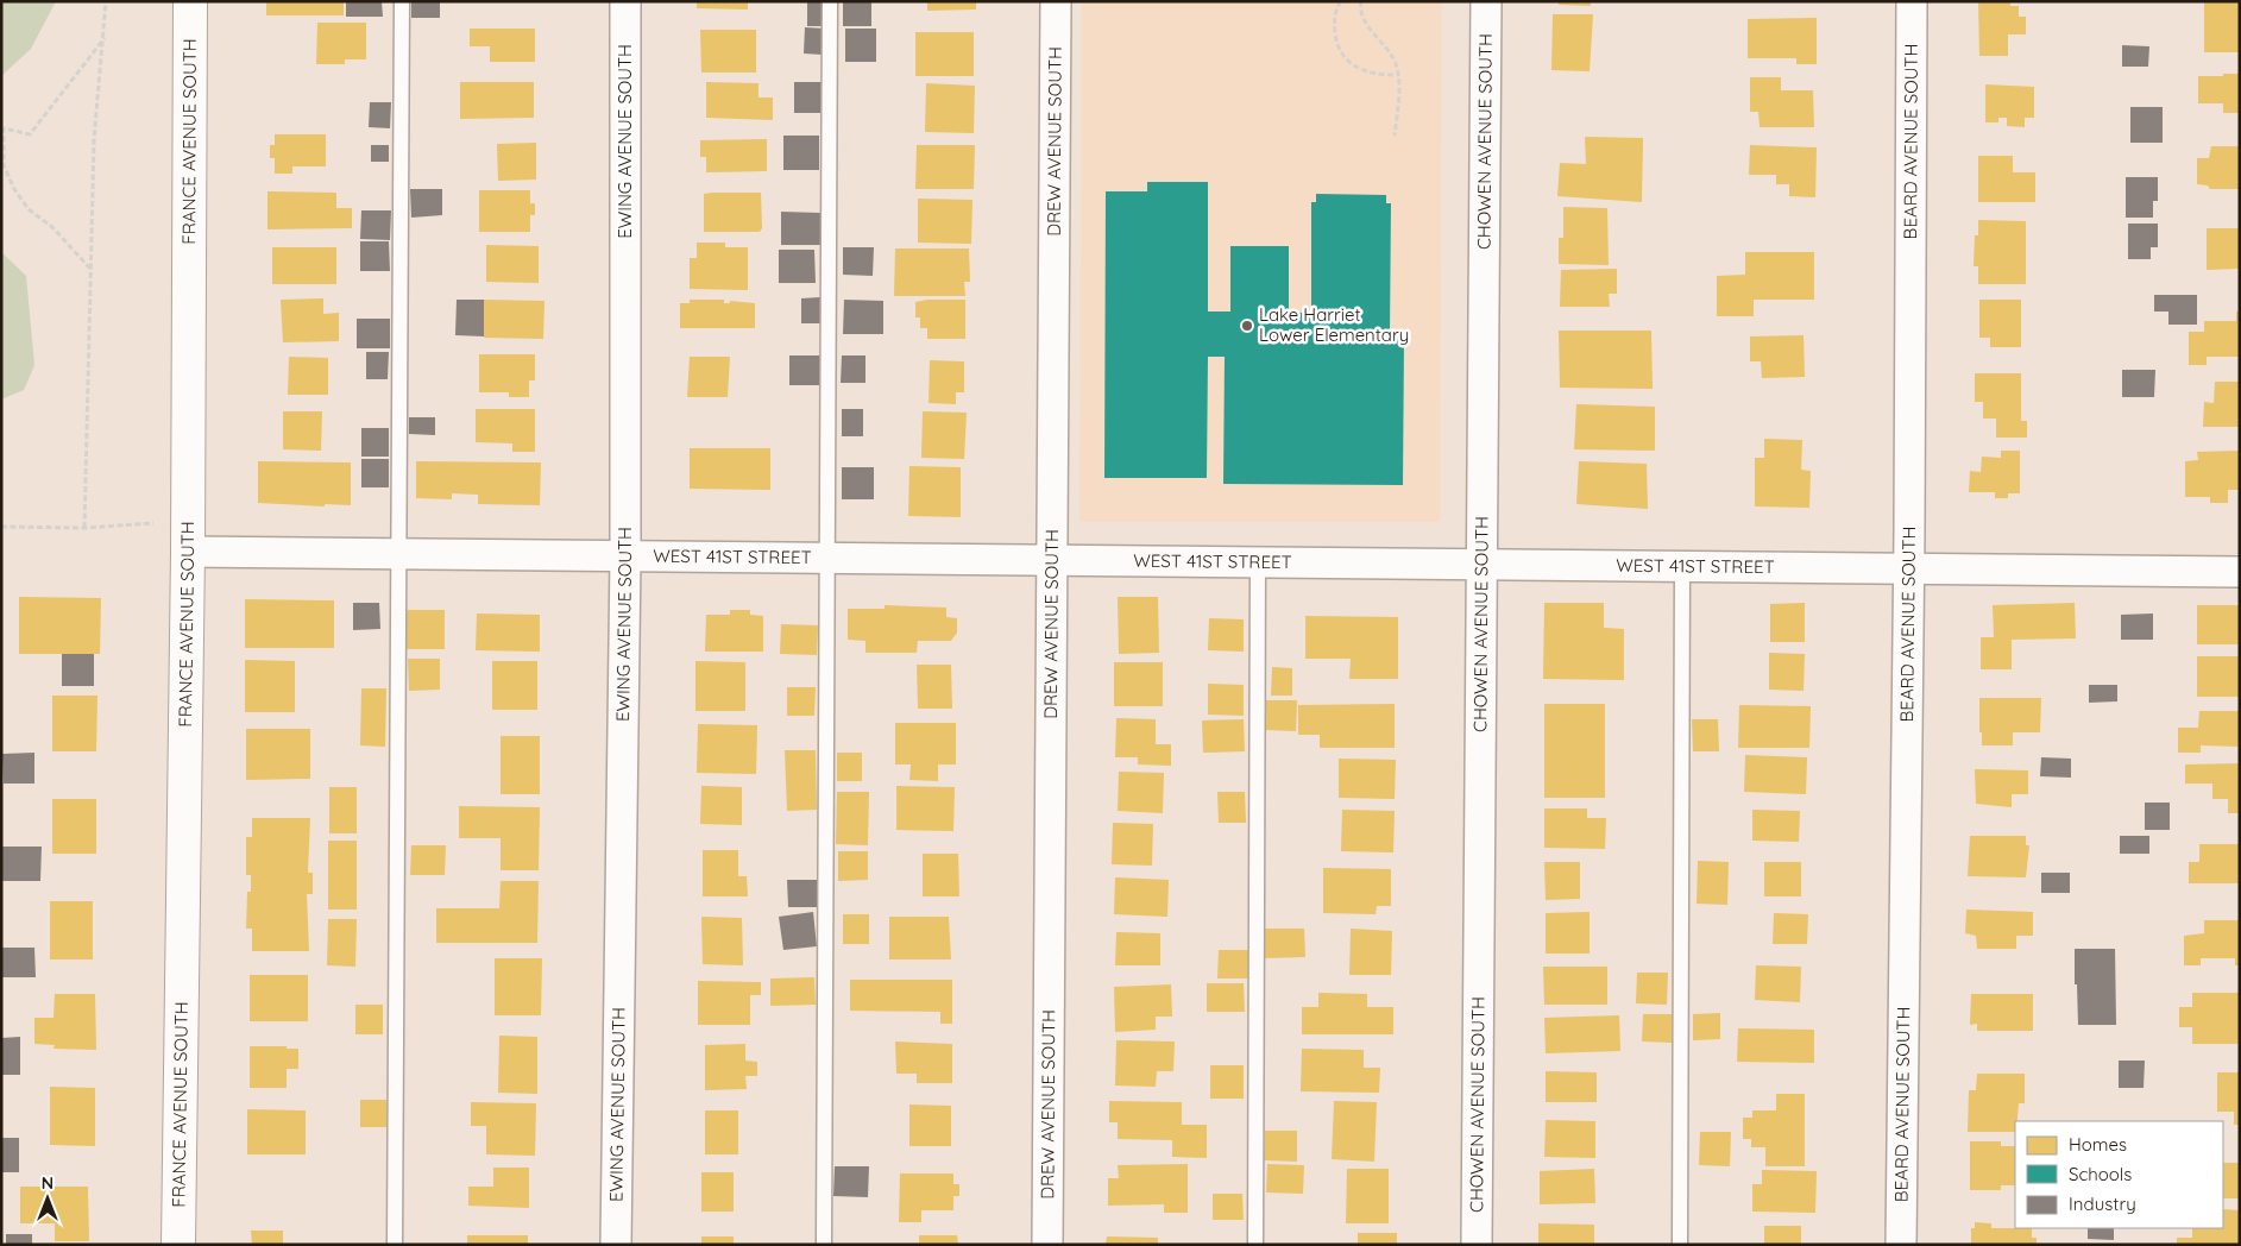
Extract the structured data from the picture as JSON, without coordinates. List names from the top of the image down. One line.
{"streets":{"main road":["FRANCE AVENUE SOUTH"],"street":["EWING AVENUE SOUTH","DREW AVENUE SOUTH","CHOWEN AVENUE SOUTH","BEARD AVENUE SOUTH","WEST 41ST STREET"]},"crossings":[["FRANCE AVENUE SOUTH","WEST 41ST STREET"],["EWING AVENUE SOUTH","WEST 41ST STREET"],["DREW AVENUE SOUTH","WEST 41ST STREET"],["CHOWEN AVENUE SOUTH","WEST 41ST STREET"],["BEARD AVENUE SOUTH","WEST 41ST STREET"]],"places":["Lake Harriet Lower Elementary"],"legend":["Homes","Schools","Industry"],"north":"top"}
